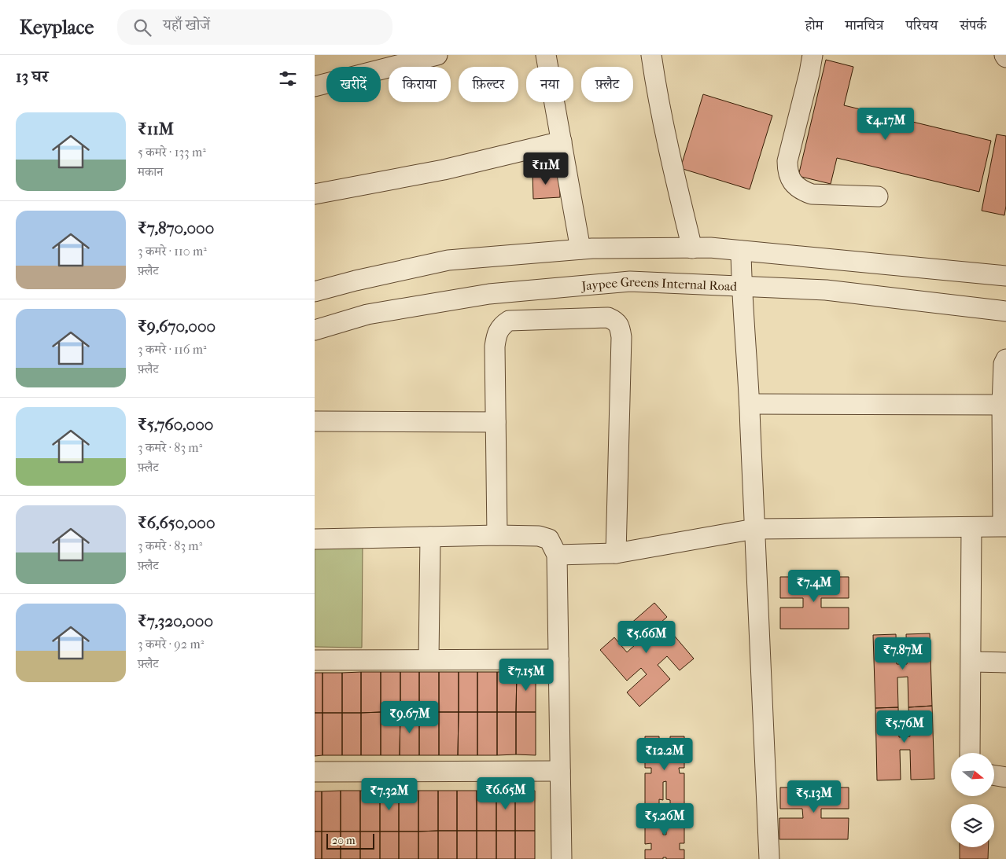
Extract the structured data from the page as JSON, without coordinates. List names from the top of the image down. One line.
{"streets":{"street":["Jaypee Greens Internal Road"]},"scale_bar":"20 m","north":"right","page":{"header":"Keyplace","search":"यहाँ खोजें","nav":["होम","मानचित्र","परिचय","संपर्क"],"heading":"13 घर","chip":["खरीदें","किराया","फ़िल्टर","नया","फ़्लैट"],"list":[{"name":"₹11M","note":"5 कमरे · 133 m² · मकान"},{"name":"₹7,870,000","note":"3 कमरे · 110 m² · फ़्लैट"},{"name":"₹9,670,000","note":"3 कमरे · 116 m² · फ़्लैट"},{"name":"₹5,760,000","note":"3 कमरे · 83 m² · फ़्लैट"},{"name":"₹6,650,000","note":"3 कमरे · 83 m² · फ़्लैट"},{"name":"₹7,320,000","note":"3 कमरे · 92 m² · फ़्लैट"}],"price":["₹4.17M","₹11M","₹7.4M","₹5.66M","₹7.87M","₹7.15M","₹9.67M","₹5.76M","₹12.2M","₹6.65M","₹7.32M","₹5.13M","₹5.26M"],"scale":"20 m"}}
